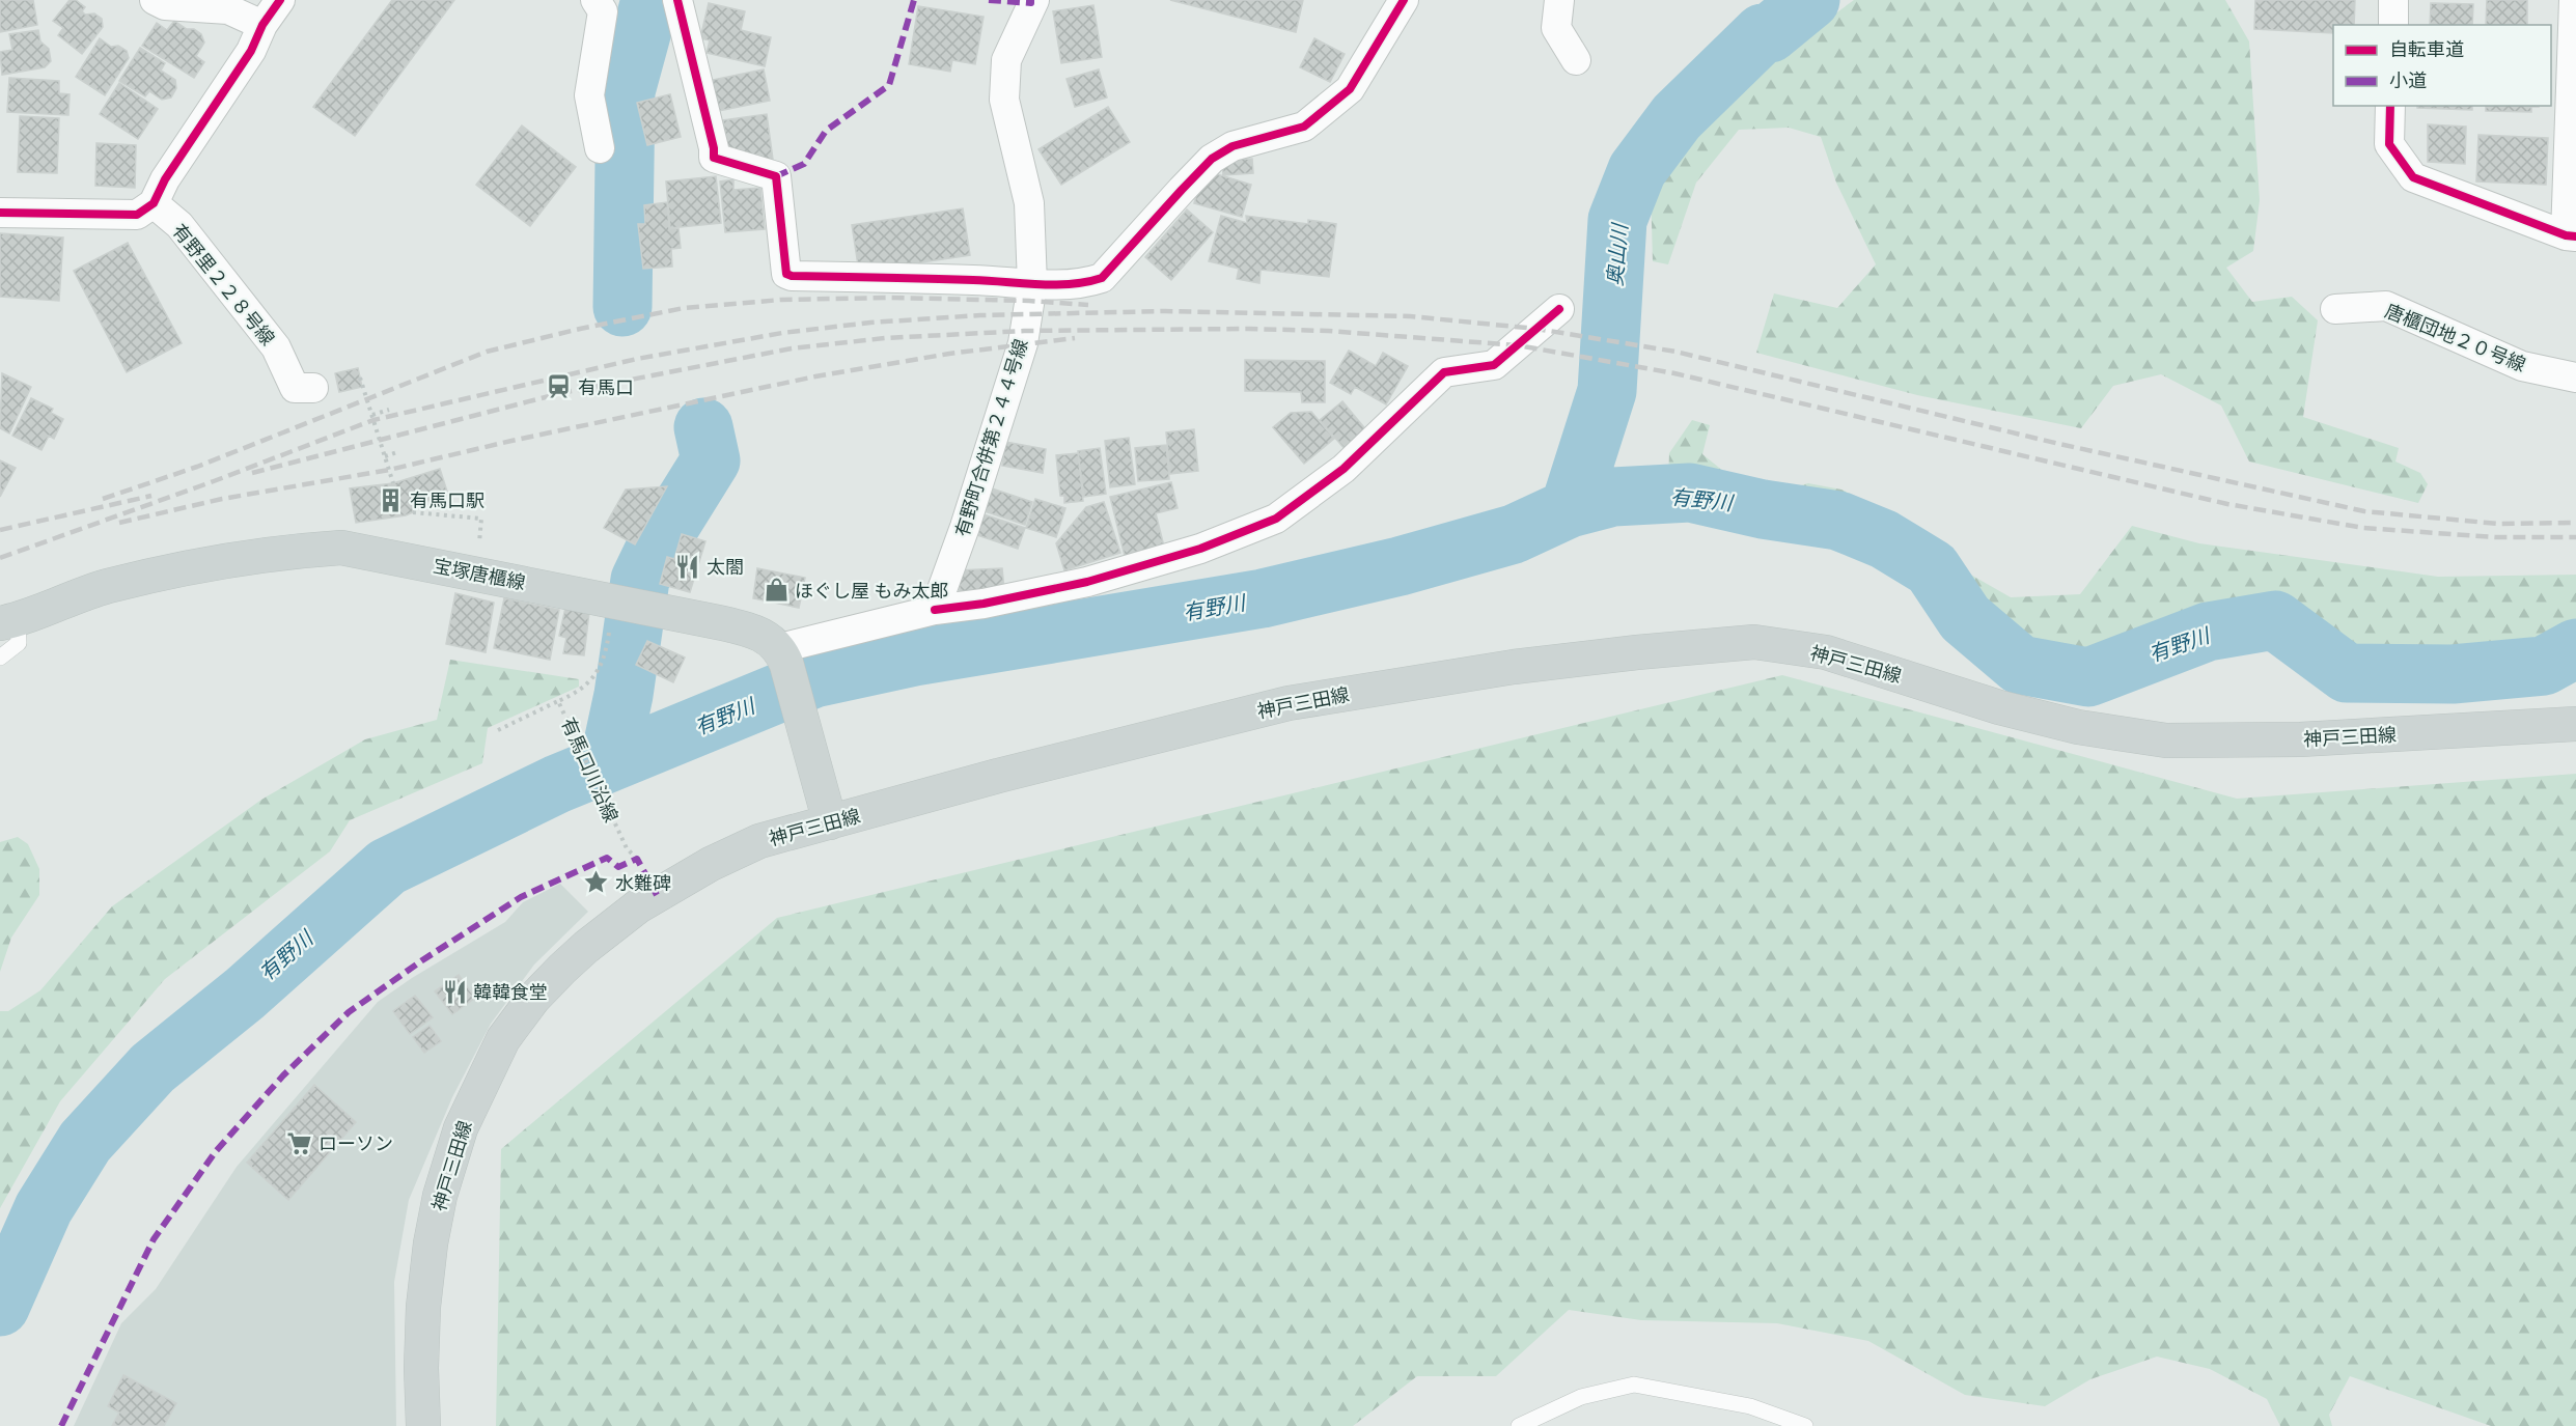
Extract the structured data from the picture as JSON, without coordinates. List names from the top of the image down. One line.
{"streets":{"main road":["宝塚唐櫃線","神戸三田線"],"street":["有野里２２８号線","唐櫃団地２０号線","有野町合併第２４４号線"],"path":["有馬口川沿線"]},"crossings":[["宝塚唐櫃線","有馬口川沿線"]],"water":["奥山川","有野川"],"places":{"station":["有馬口"],"building":["有馬口駅"],"restaurant":["太閤","韓韓食堂"],"shop":["ほぐし屋 もみ太郎"],"place":["水難碑"],"supermarket":["ローソン"]},"legend":["自転車道","小道"]}
